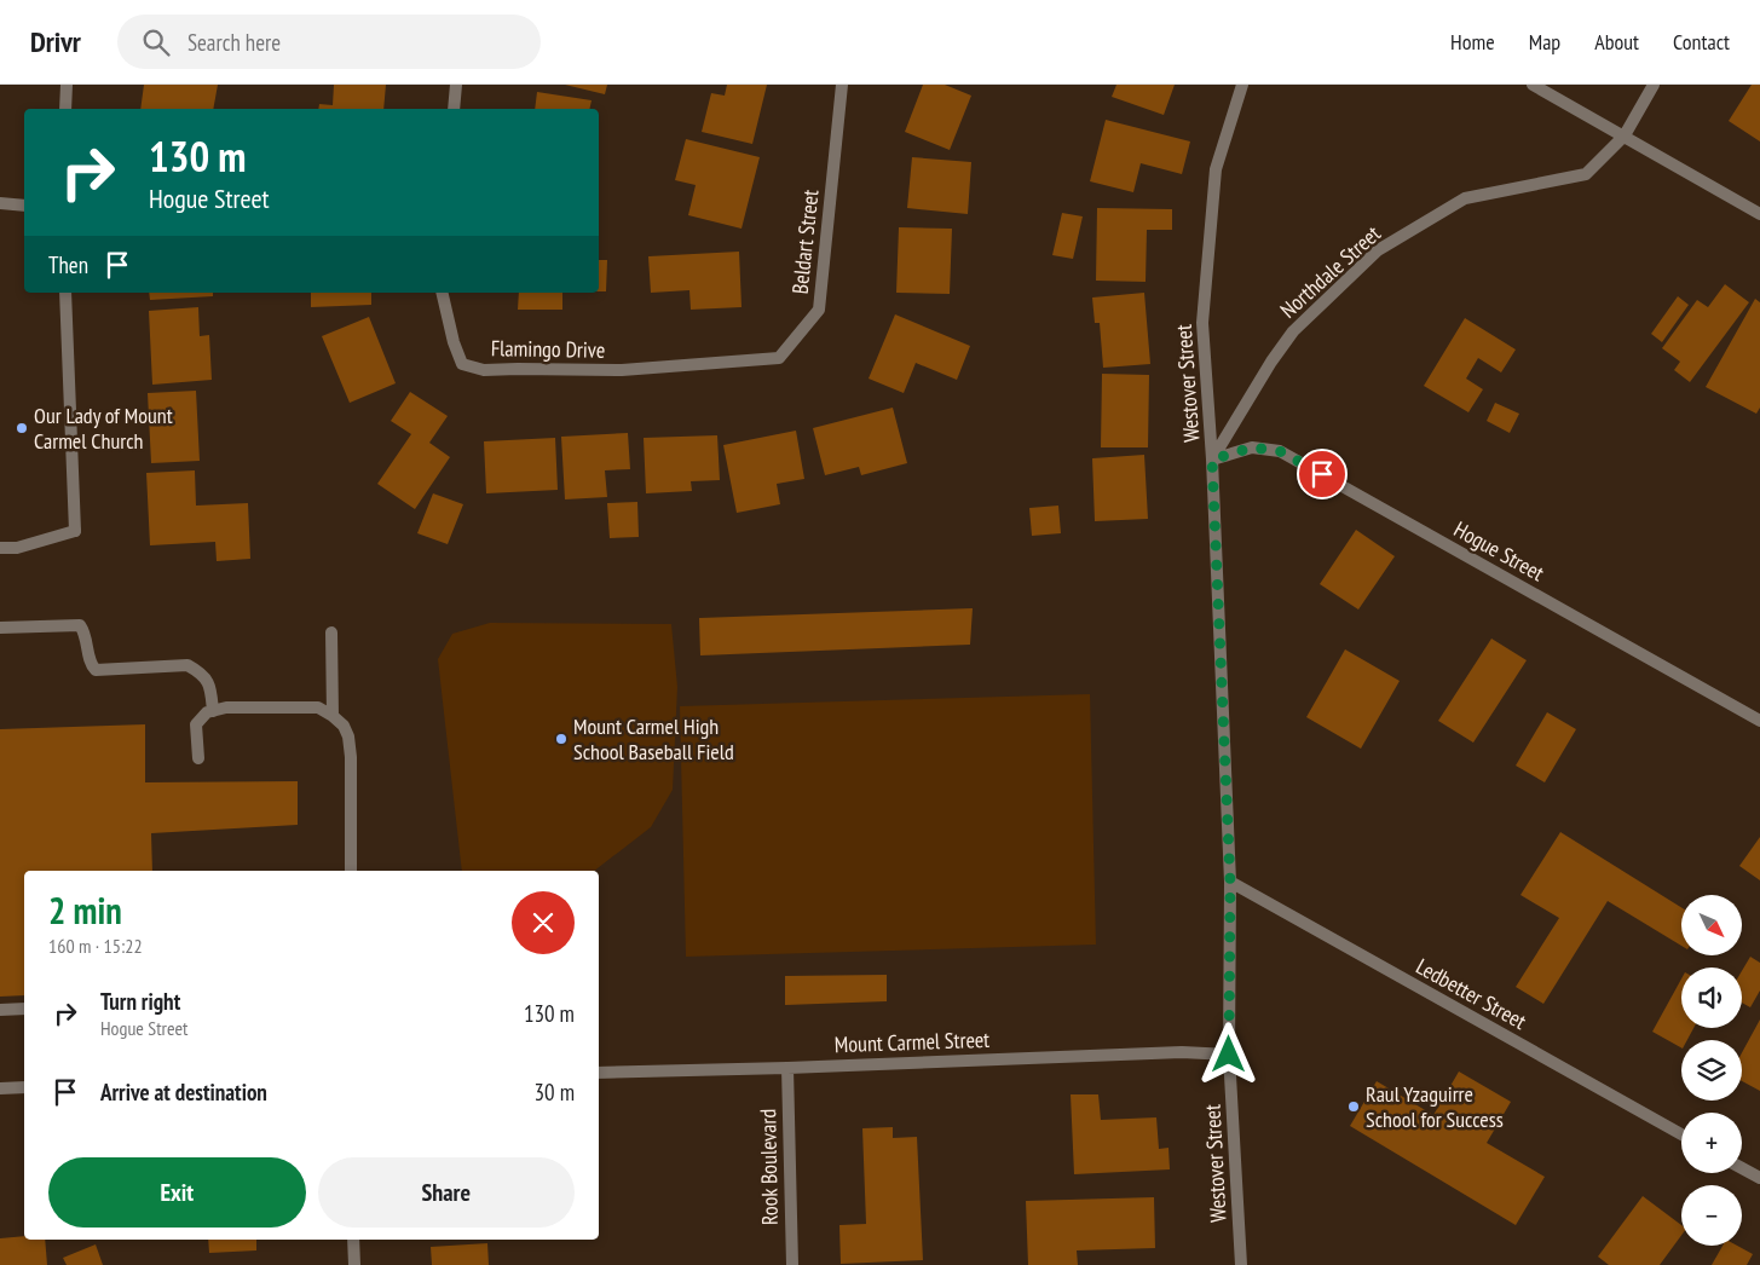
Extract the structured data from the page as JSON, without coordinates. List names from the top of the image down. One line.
{"streets":{"street":["Beldart Street","Northdale Street","Flamingo Drive","Westover Street","Hogue Street","Ledbetter Street","Mount Carmel Street","Rook Boulevard"]},"crossings":[["Beldart Street","Flamingo Drive"],["Northdale Street","Westover Street"],["Northdale Street","Hogue Street"],["Westover Street","Hogue Street"],["Westover Street","Ledbetter Street"],["Westover Street","Mount Carmel Street"],["Mount Carmel Street","Rook Boulevard"]],"places":["Our Lady of Mount Carmel Church","Mount Carmel High School Baseball Field","Raul Yzaguirre School for Success"],"north":"bottom right","page":{"header":"Drivr","search":"Search here","nav":["Home","Map","About","Contact"],"turn":["130 m","Hogue Street"],"then":"Then","heading":["2 min","160 m · 15:22"],"map_buttons":["+","−"],"list":[{"name":"Turn right","note":"Hogue Street","value":"130 m"},{"name":"Arrive at destination","value":"30 m"}],"buttons":["Exit","Share"]}}
